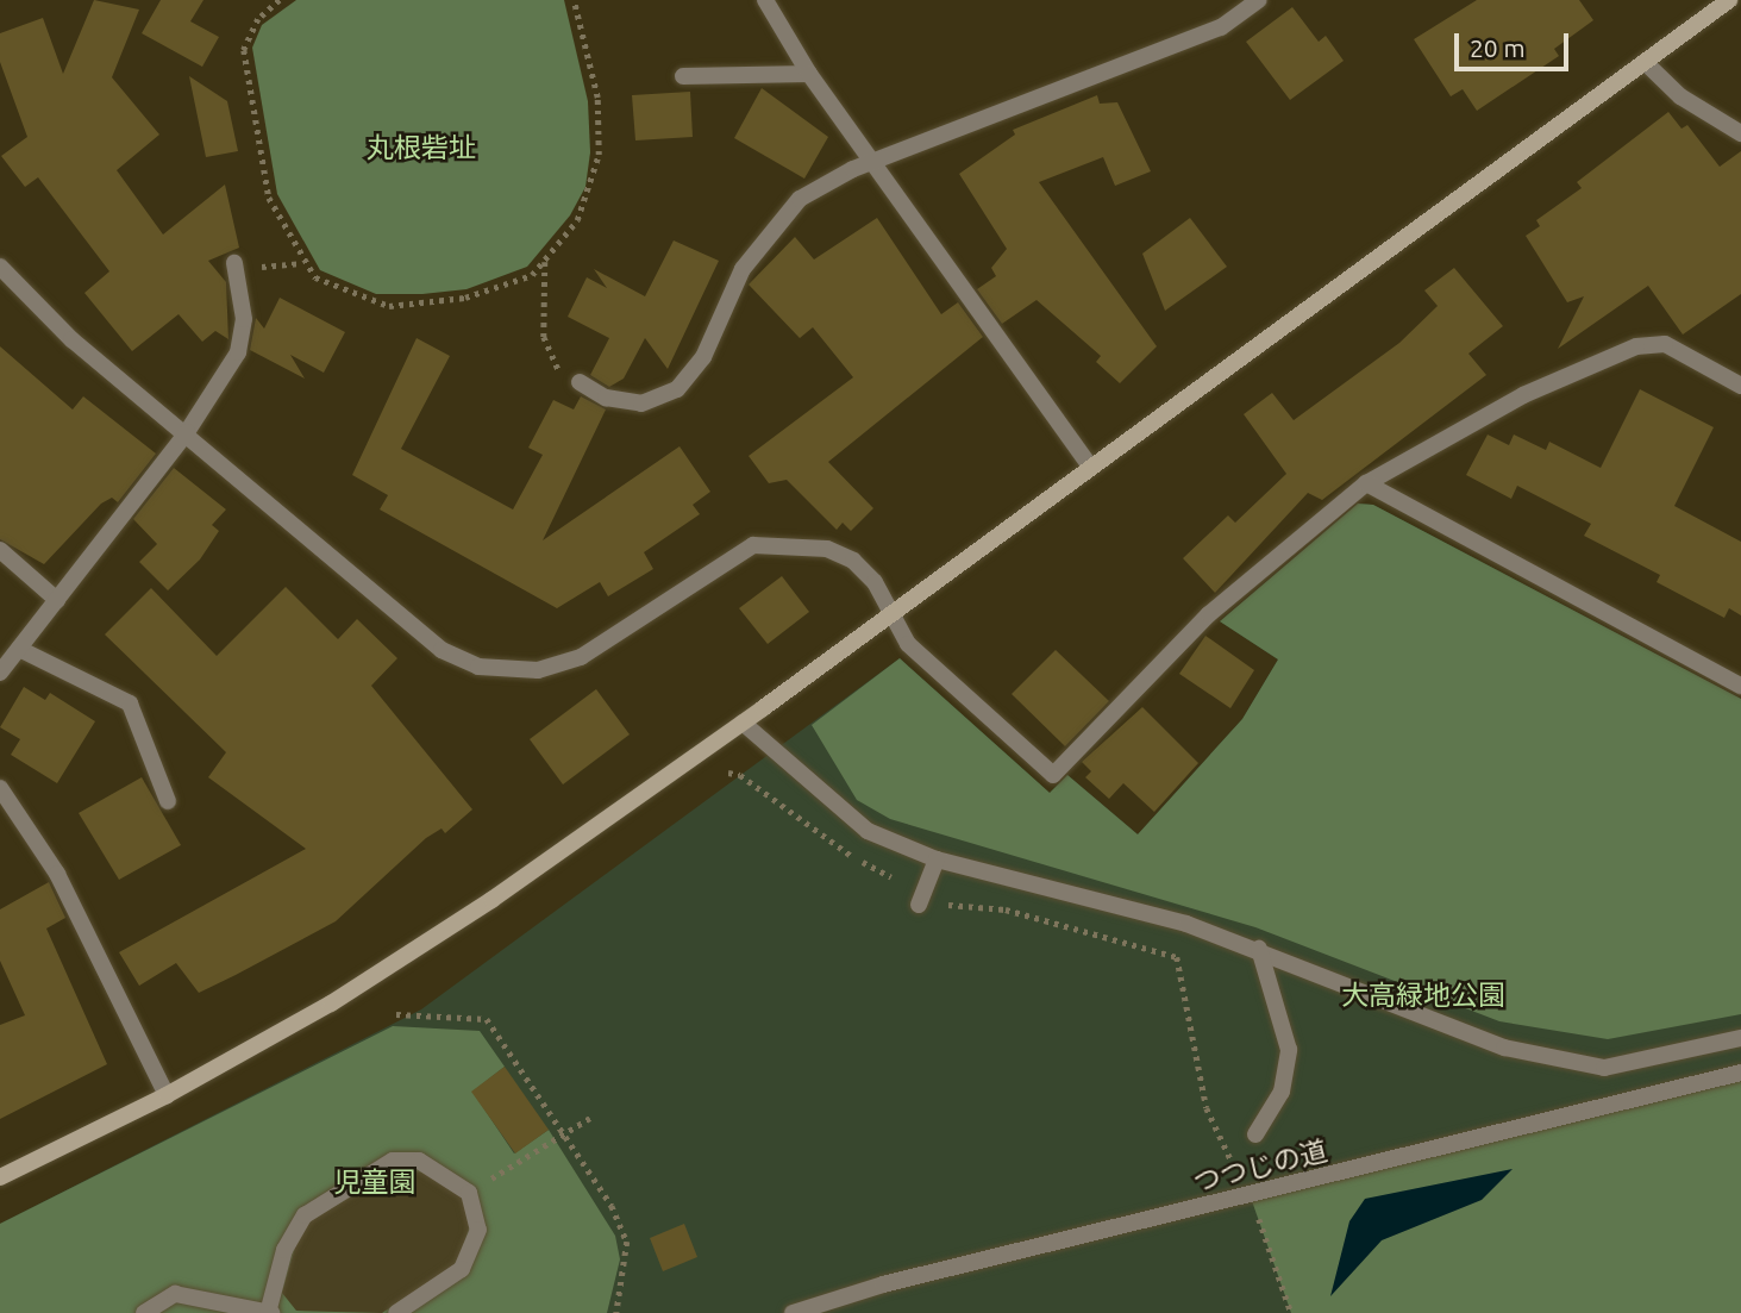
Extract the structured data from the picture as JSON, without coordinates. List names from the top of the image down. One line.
{"streets":{"street":["つつじの道"]},"parks":["丸根砦址","大高緑地公園","児童園"],"scale_bar":"20 m"}
